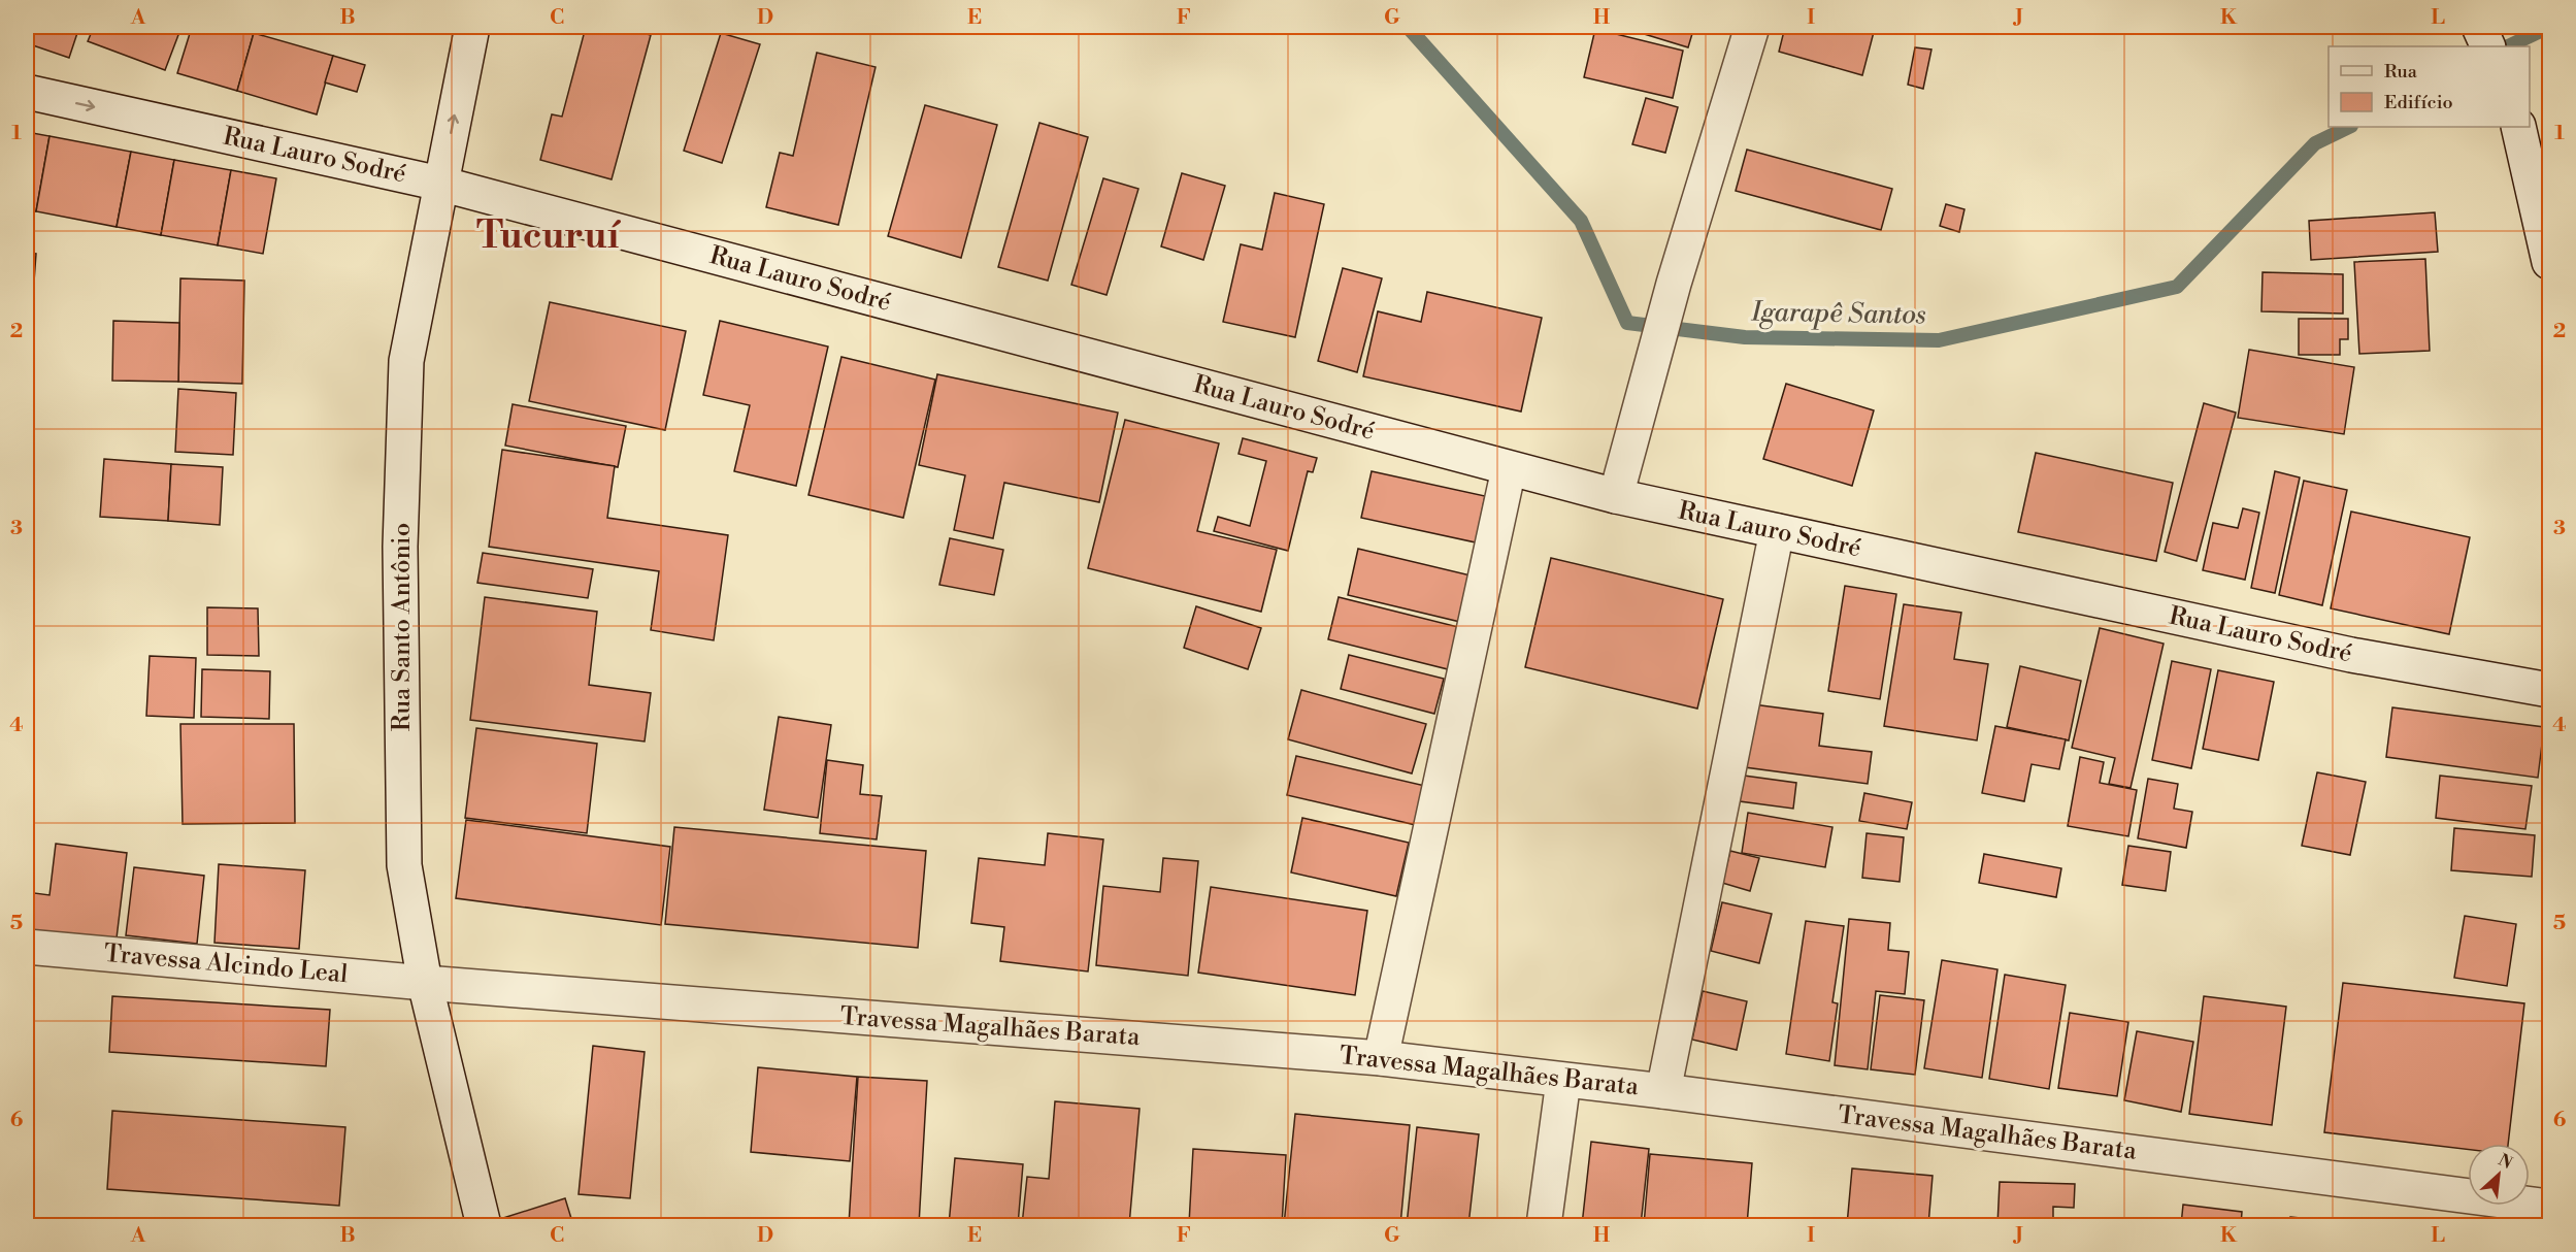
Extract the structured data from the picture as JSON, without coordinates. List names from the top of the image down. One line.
{"streets":{"street":["Rua Lauro Sodré","Rua Santo Antônio","Travessa Alcindo Leal","Travessa Magalhães Barata"]},"crossings":[["Rua Lauro Sodré","Rua Santo Antônio"],["Rua Santo Antônio","Travessa Alcindo Leal"],["Rua Santo Antônio","Travessa Magalhães Barata"],["Travessa Alcindo Leal","Travessa Magalhães Barata"]],"districts":["Tucuruí"],"water":["Igarapê Santos"],"legend":["Rua","Edifício"],"north":"top right","grid":{"columns":["A","B","C","D","E","F","G","H","I","J","K","L"],"rows":["1","2","3","4","5","6"]}}
